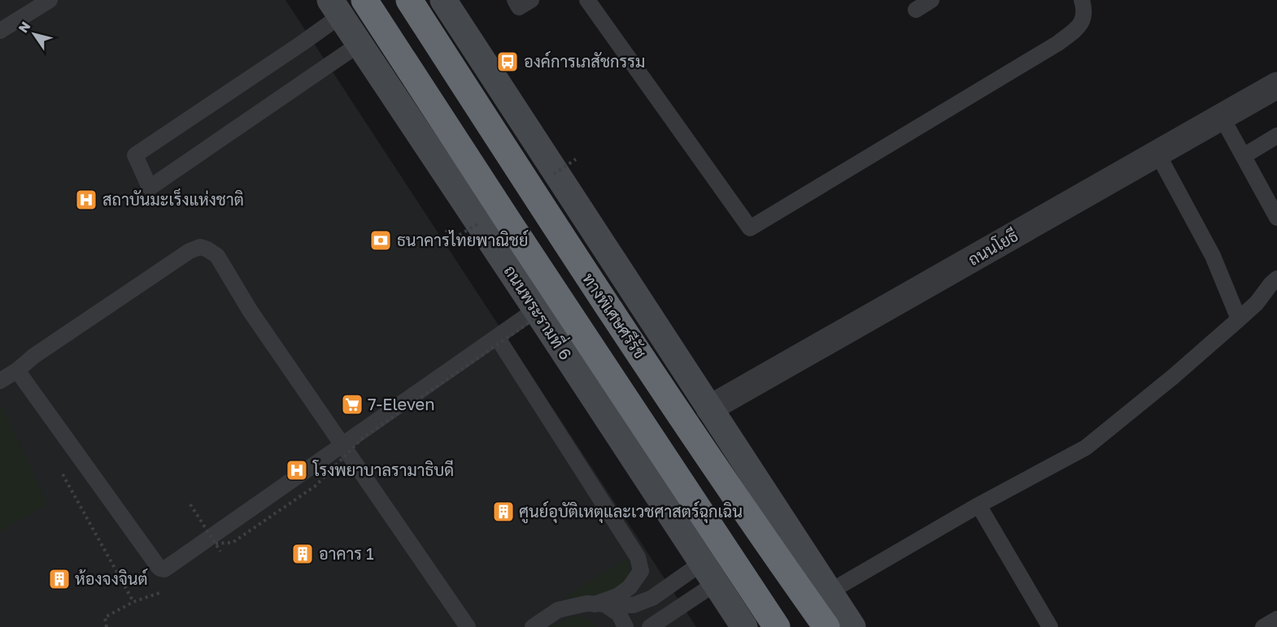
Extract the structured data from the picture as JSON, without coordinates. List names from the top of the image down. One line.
{"streets":{"highway":["ทางพิเศษศรีรัช"],"main road":["ถนนพระรามที่ 6"],"street":["ถนนโยธี"]},"places":{"bus stop":["องค์การเภสัชกรรม"],"hospital":["สถาบันมะเร็งแห่งชาติ","โรงพยาบาลรามาธิบดี"],"bank":["ธนาคารไทยพาณิชย์"],"supermarket":["7-Eleven"],"building":["ศูนย์อุบัติเหตุและเวชศาสตร์ฉุกเฉิน","อาคาร 1","ห้องจงจินต์"]},"north":"top left"}
